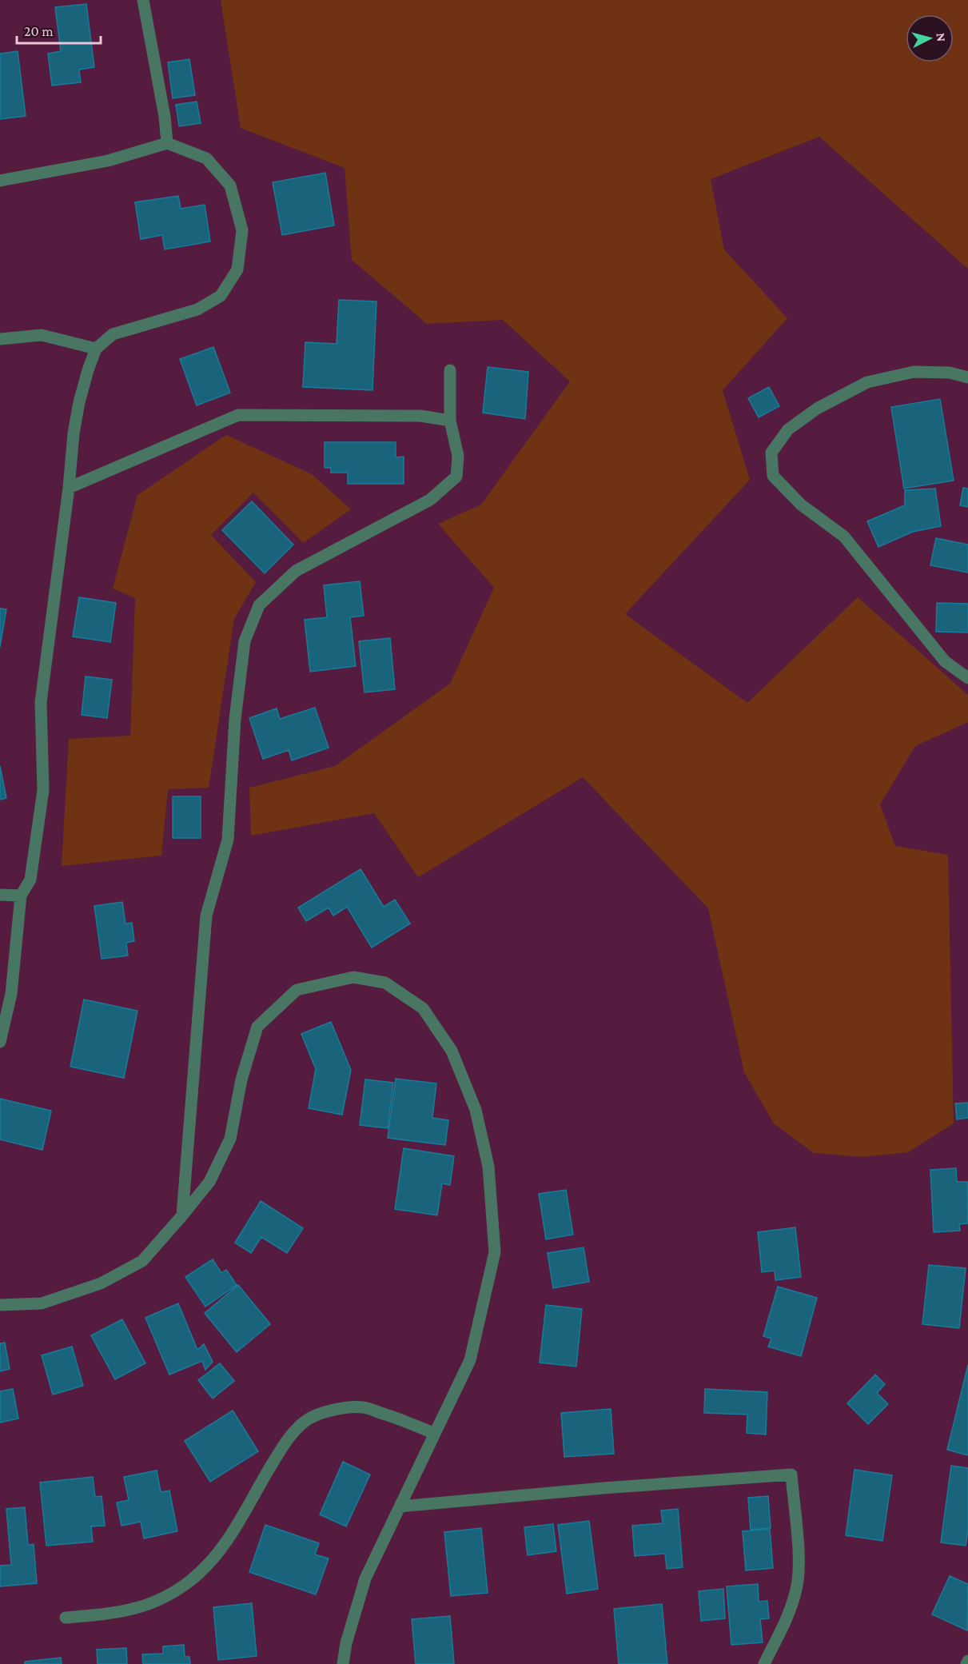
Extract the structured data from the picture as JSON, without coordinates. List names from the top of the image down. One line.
{"scale_bar":"20 m","north":"right"}
